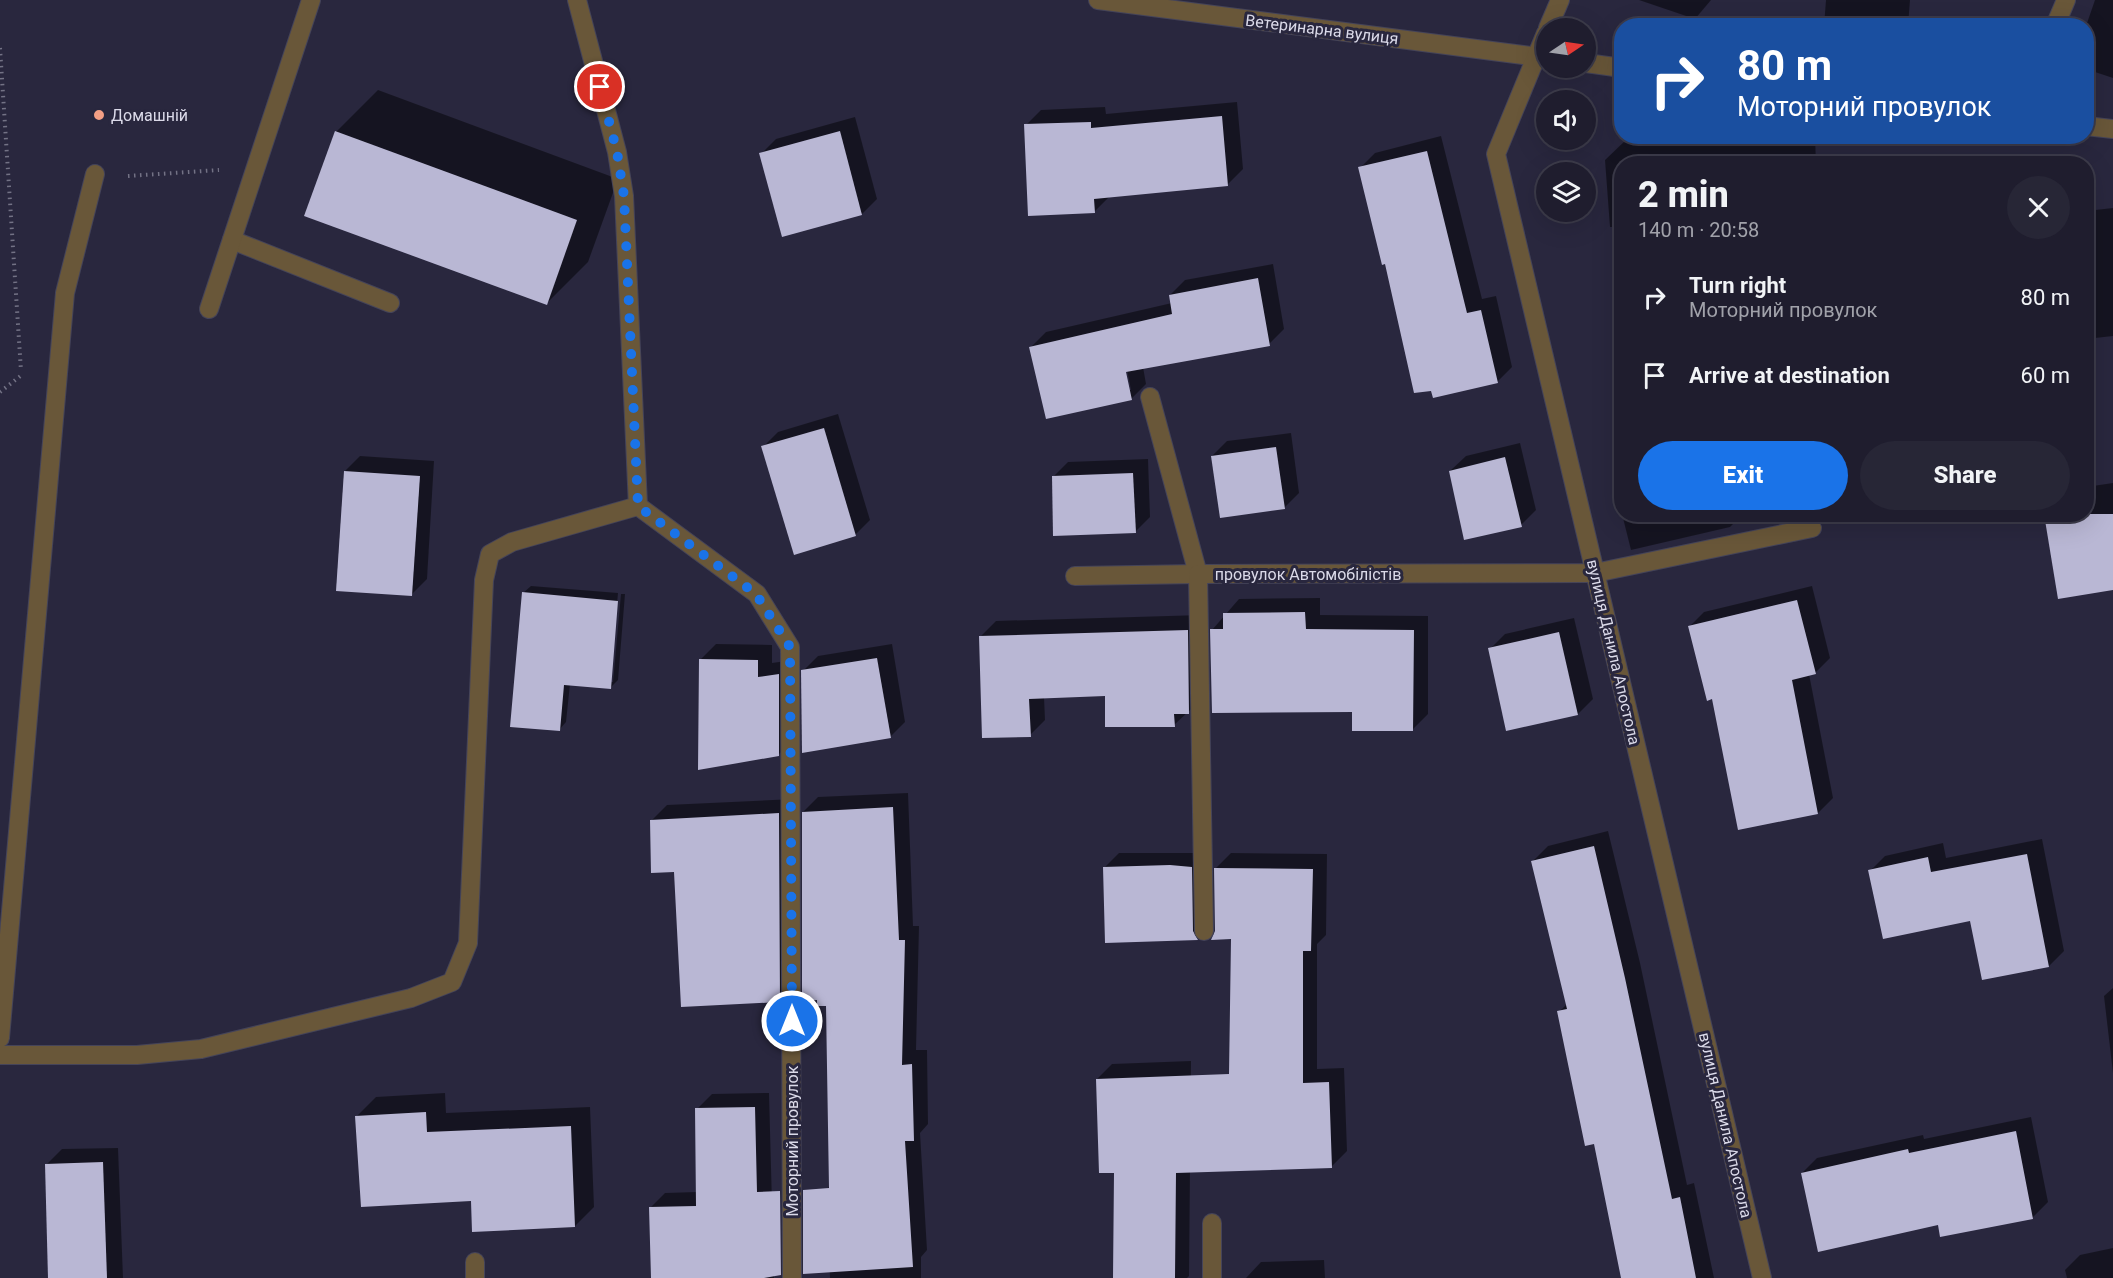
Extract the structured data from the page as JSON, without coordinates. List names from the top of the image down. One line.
{"streets":{"street":["Ветеринарна вулиця","провулок Автомобілістів","вулиця Данила Апостола","Моторний провулок"]},"crossings":[["провулок Автомобілістів","вулиця Данила Апостола"]],"places":["Домашній"],"north":"right","page":{"turn":["80 m","Моторний провулок"],"heading":["2 min","140 m · 20:58"],"list":[{"name":"Turn right","note":"Моторний провулок","value":"80 m"},{"name":"Arrive at destination","value":"60 m"}],"buttons":["Exit","Share"]}}
